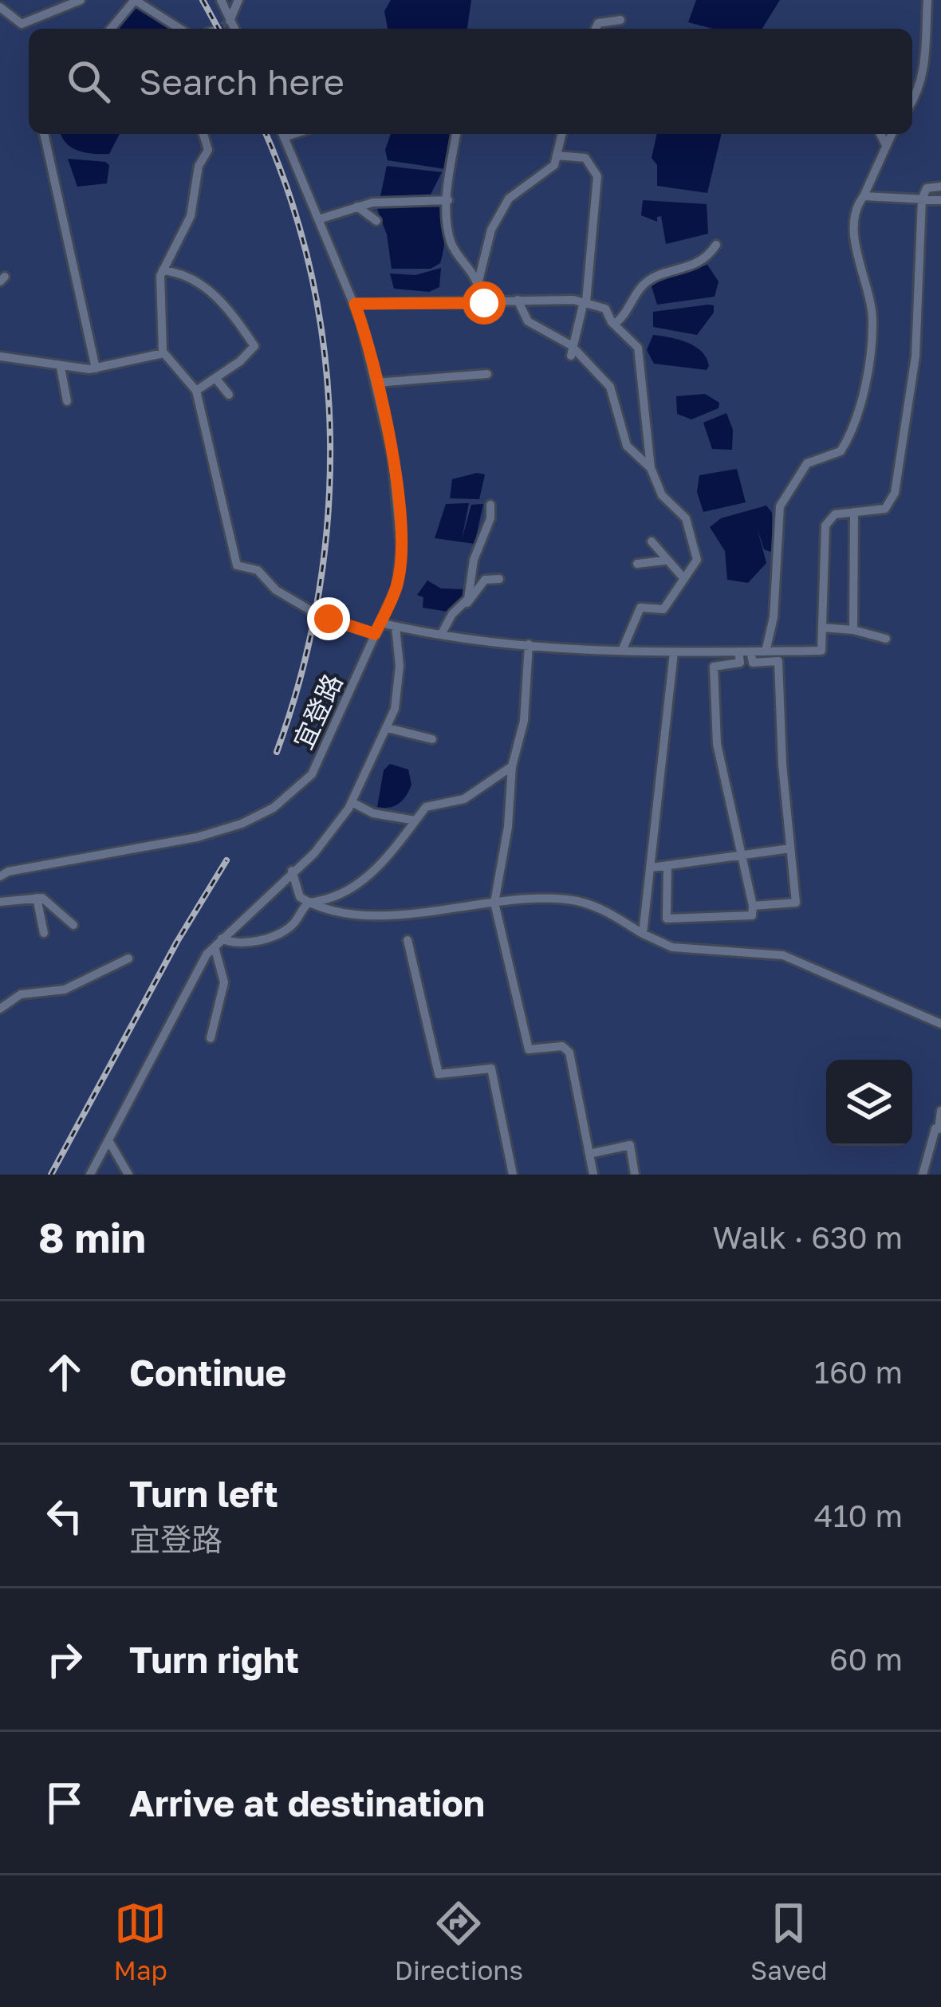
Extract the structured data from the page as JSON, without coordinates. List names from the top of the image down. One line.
{"streets":{"street":["宜登路"]},"page":{"search":"Search here","heading":["8 min","Walk · 630 m"],"list":[["Continue","160 m"],["Turn left","宜登路","410 m"],["Turn right","60 m"],"Arrive at destination"],"nav":["Map","Directions","Saved"]}}
